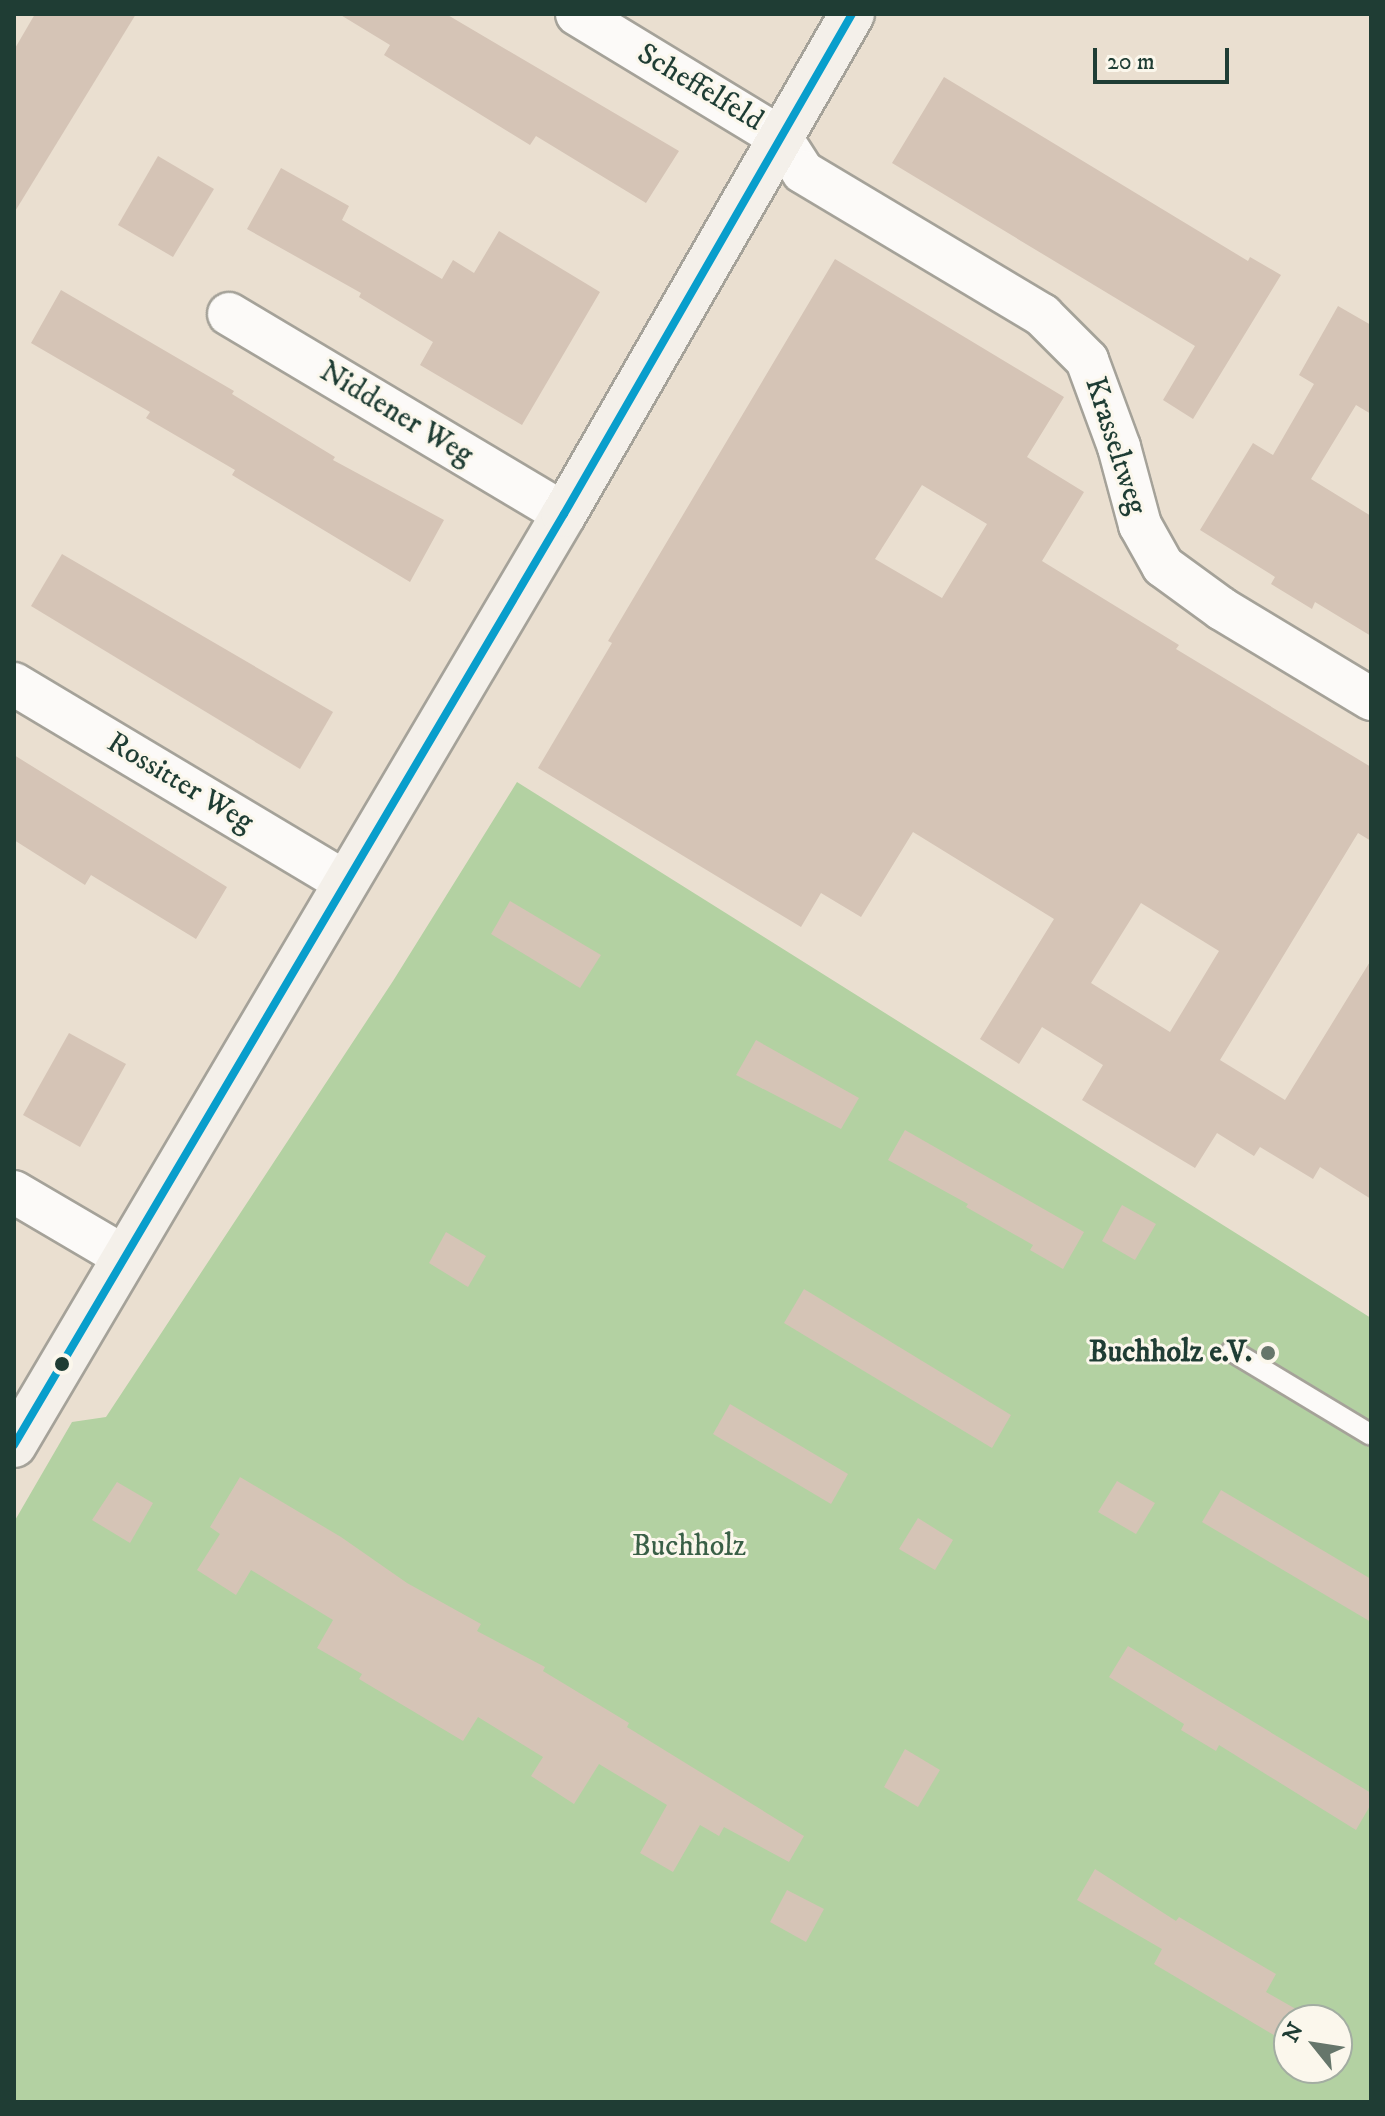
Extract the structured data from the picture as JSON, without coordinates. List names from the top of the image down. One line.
{"streets":{"street":["Scheffelfeld","Niddener Weg","Krasseltweg","Rossitter Weg"]},"crossings":[["Scheffelfeld","Krasseltweg"]],"parks":["Buchholz"],"places":["Buchholz e.V."],"scale_bar":"20 m","north":"top left"}
